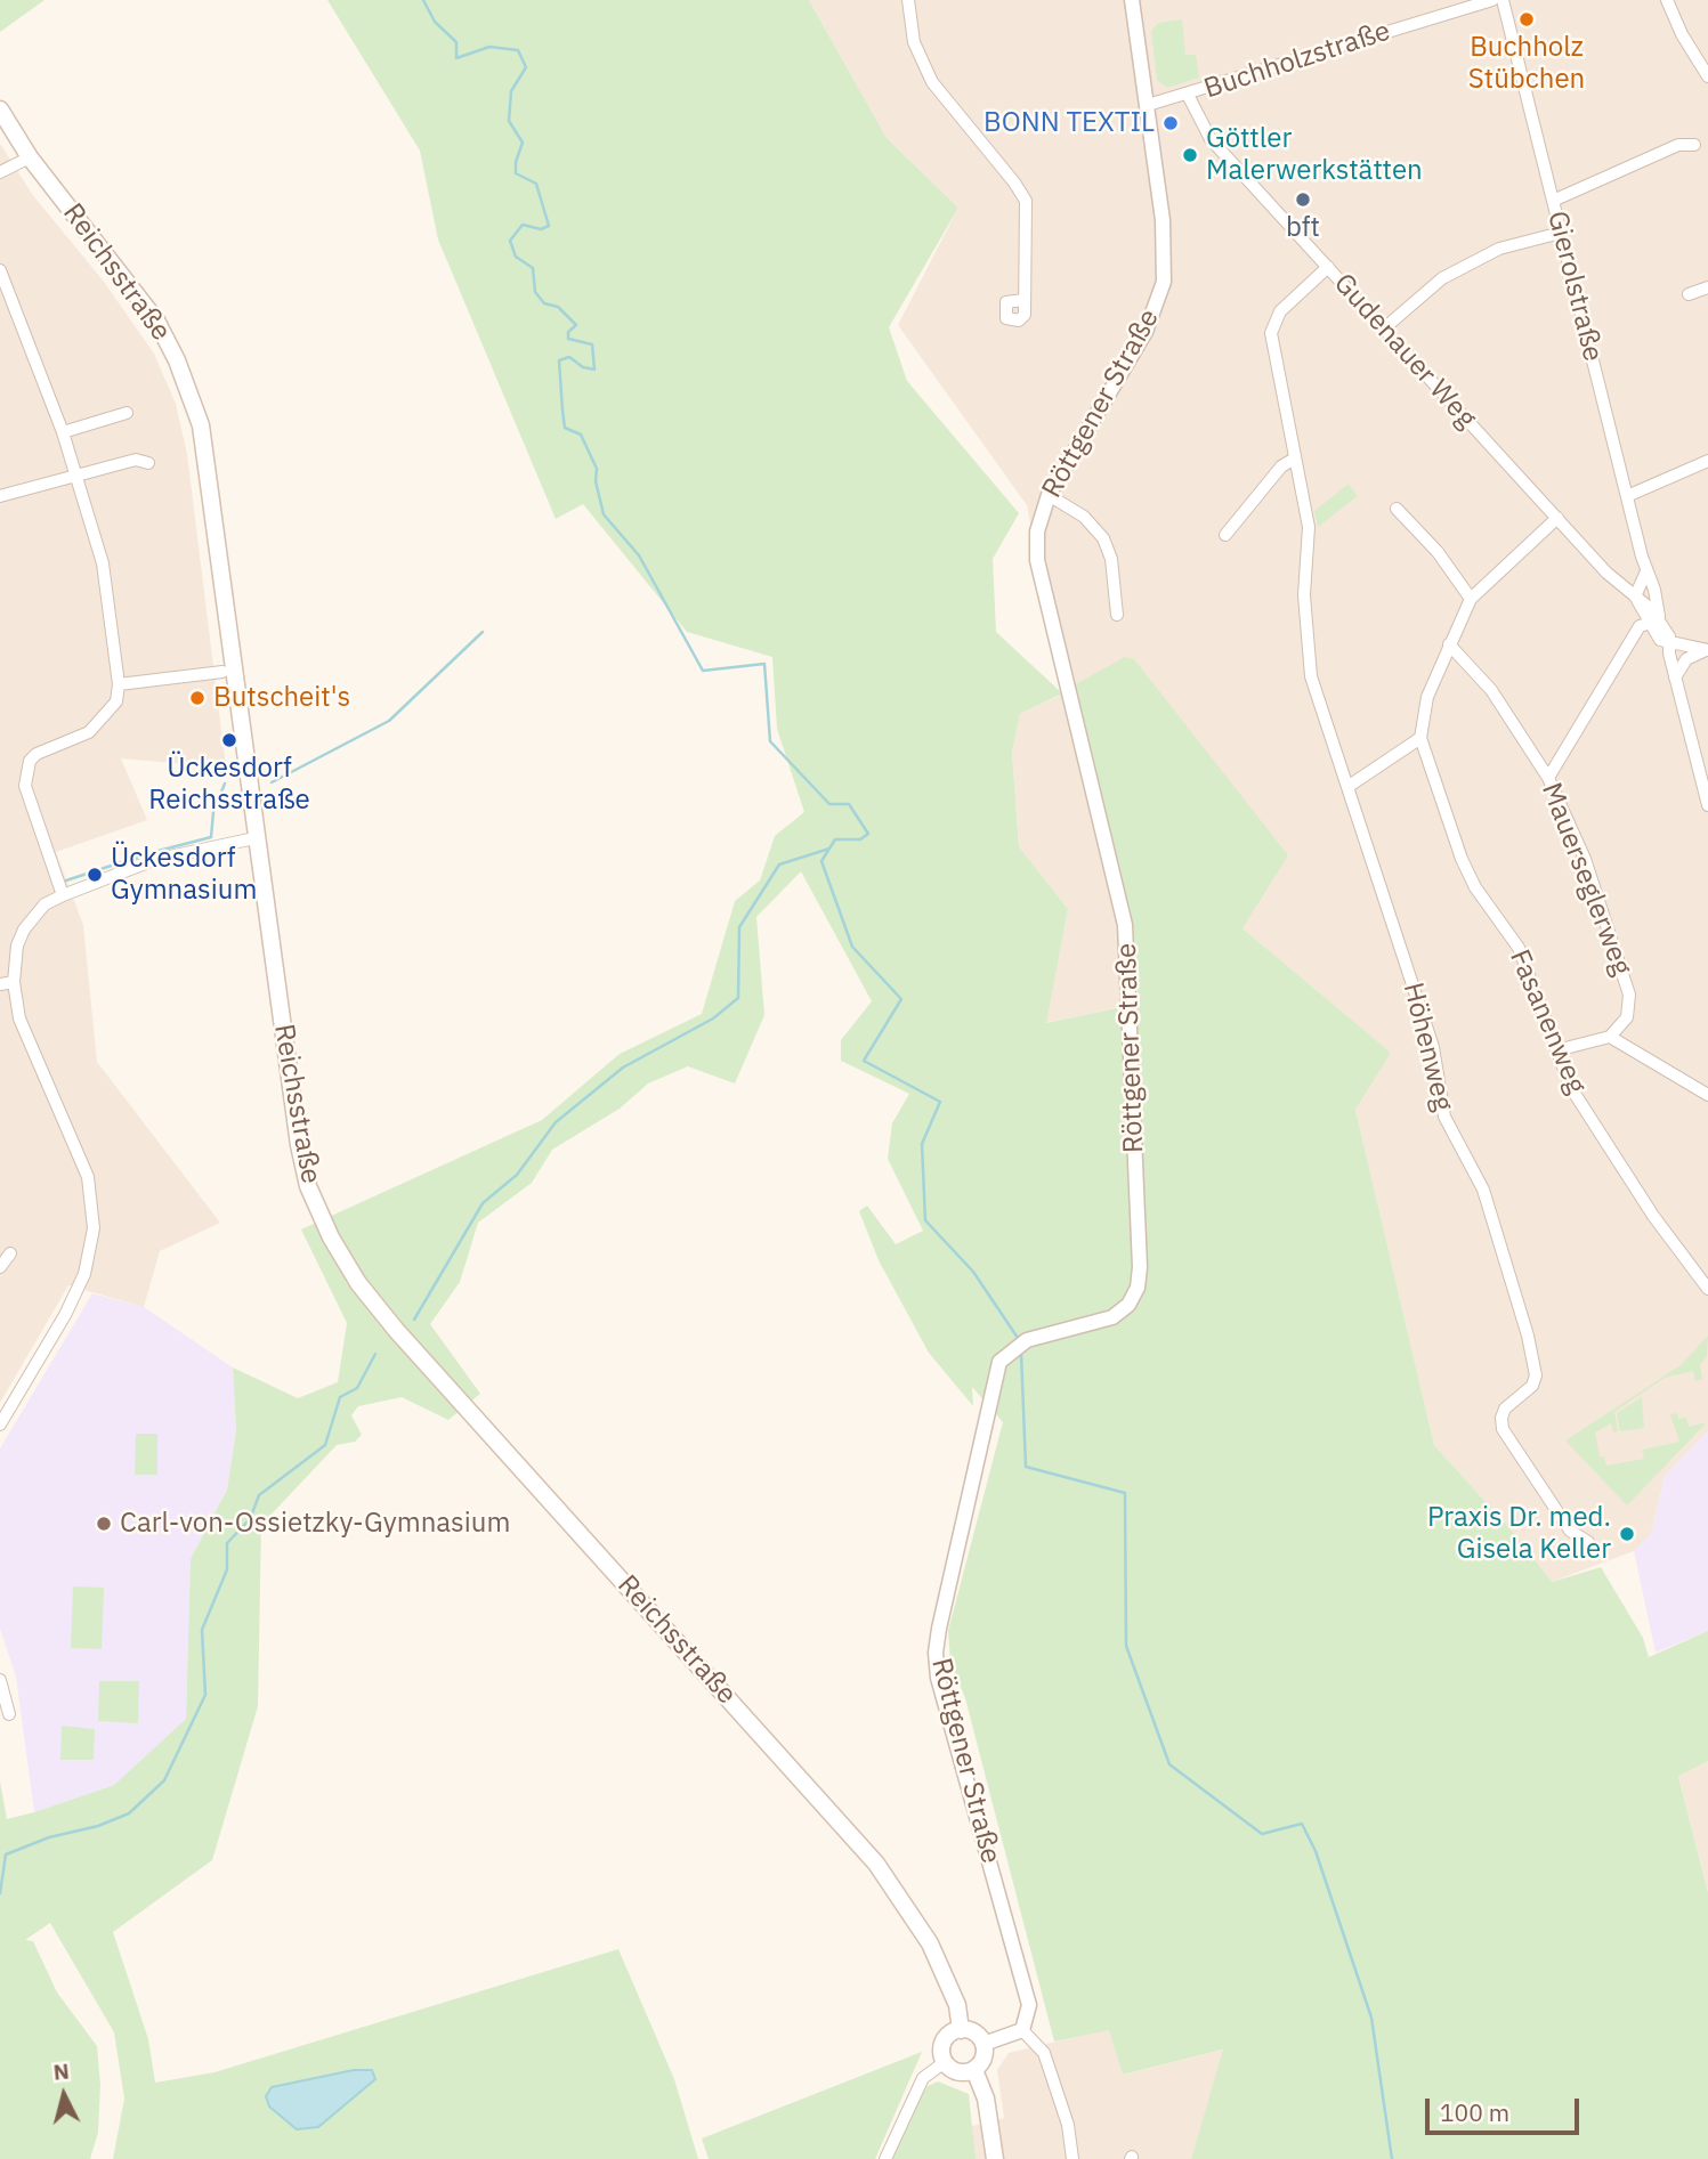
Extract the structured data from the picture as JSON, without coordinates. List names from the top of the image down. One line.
{"streets":{"main road":["Reichsstraße"],"street":["Buchholzstraße","Gierolstraße","Gudenauer Weg","Röttgener Straße","Mauerseglerweg","Fasanenweg","Höhenweg"]},"crossings":[["Buchholzstraße","Gudenauer Weg"],["Buchholzstraße","Röttgener Straße"],["Gierolstraße","Gudenauer Weg"],["Gudenauer Weg","Höhenweg"]],"places":["Buchholz Stübchen","BONN TEXTIL","Göttler Malerwerkstätten","bft","Butscheit's","Ückesdorf Reichsstraße","Ückesdorf Gymnasium","Carl-von-Ossietzky-Gymnasium","Praxis Dr. med. Gisela Keller"],"scale_bar":"100 m","north":"top"}
